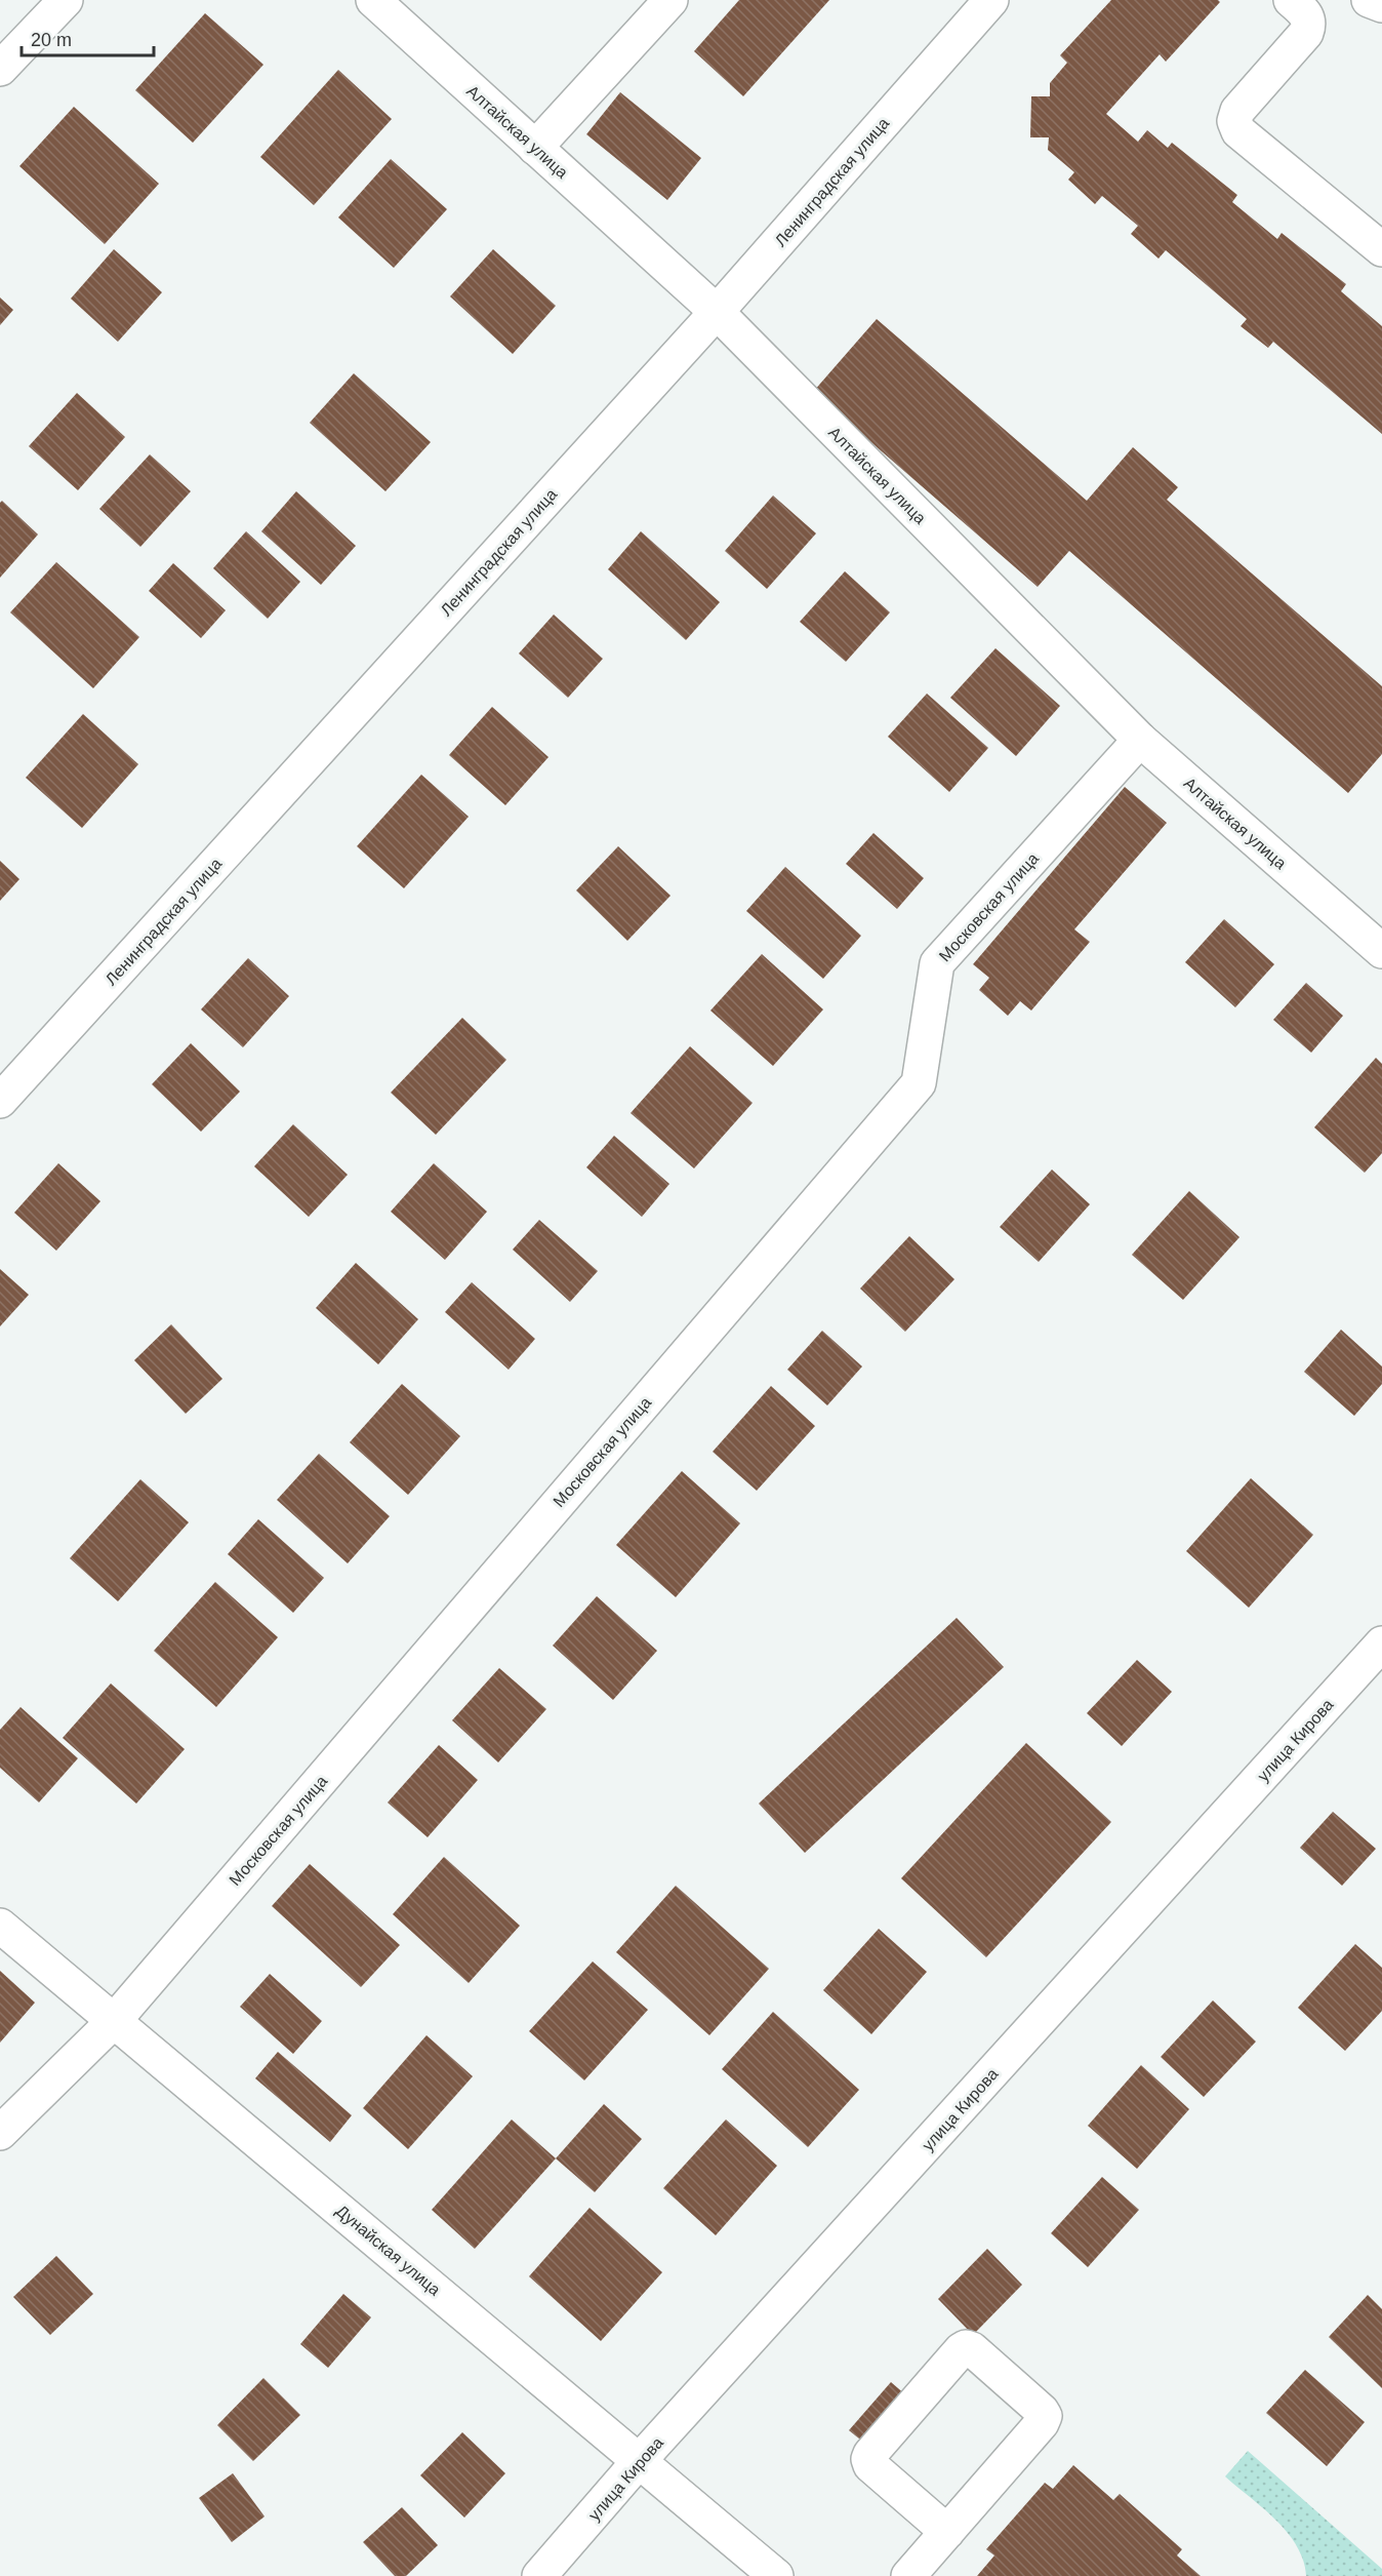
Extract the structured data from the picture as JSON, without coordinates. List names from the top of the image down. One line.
{"streets":{"street":["Алтайская улица","Ленинградская улица","Московская улица","улица Кирова","Дунайская улица"]},"crossings":[["Алтайская улица","Ленинградская улица"],["Алтайская улица","Московская улица"],["Московская улица","Дунайская улица"],["улица Кирова","Дунайская улица"]],"scale_bar":"20 m"}
